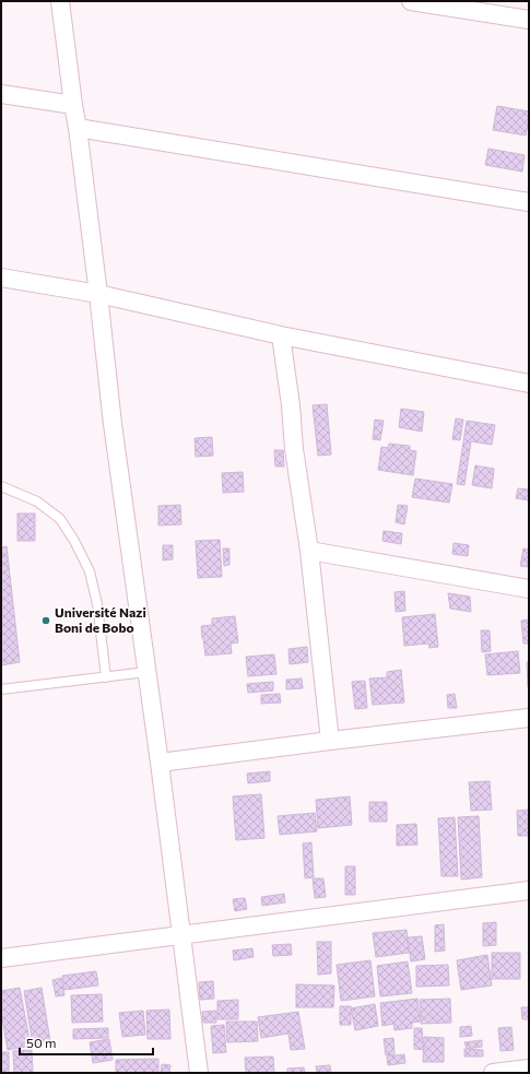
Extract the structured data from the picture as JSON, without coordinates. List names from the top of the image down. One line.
{"places":["Université Nazi Boni de Bobo"],"scale_bar":"50 m"}
